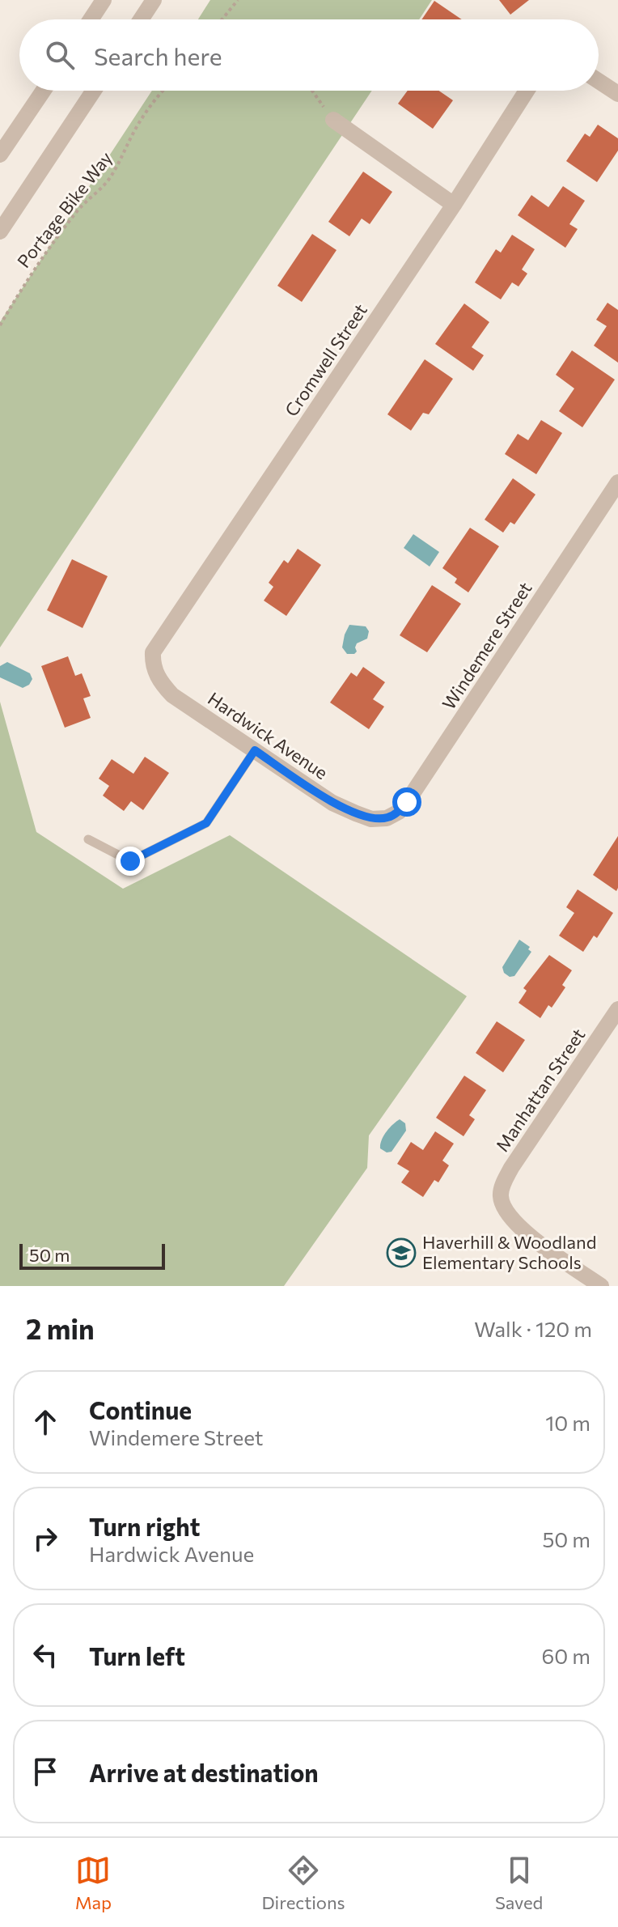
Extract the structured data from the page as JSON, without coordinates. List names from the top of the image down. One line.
{"streets":{"street":["Cromwell Street","Windemere Street","Hardwick Avenue","Manhattan Street"],"path":["Portage Bike Way"]},"crossings":[["Cromwell Street","Hardwick Avenue"],["Windemere Street","Hardwick Avenue"]],"places":{"school or university":["Haverhill & Woodland Elementary Schools"]},"scale_bar":"50 m","page":{"search":"Search here","scale":"50 m","heading":["2 min","Walk · 120 m"],"list":[["Continue","Windemere Street","10 m"],["Turn right","Hardwick Avenue","50 m"],["Turn left","60 m"],"Arrive at destination"],"nav":["Map","Directions","Saved"]}}
